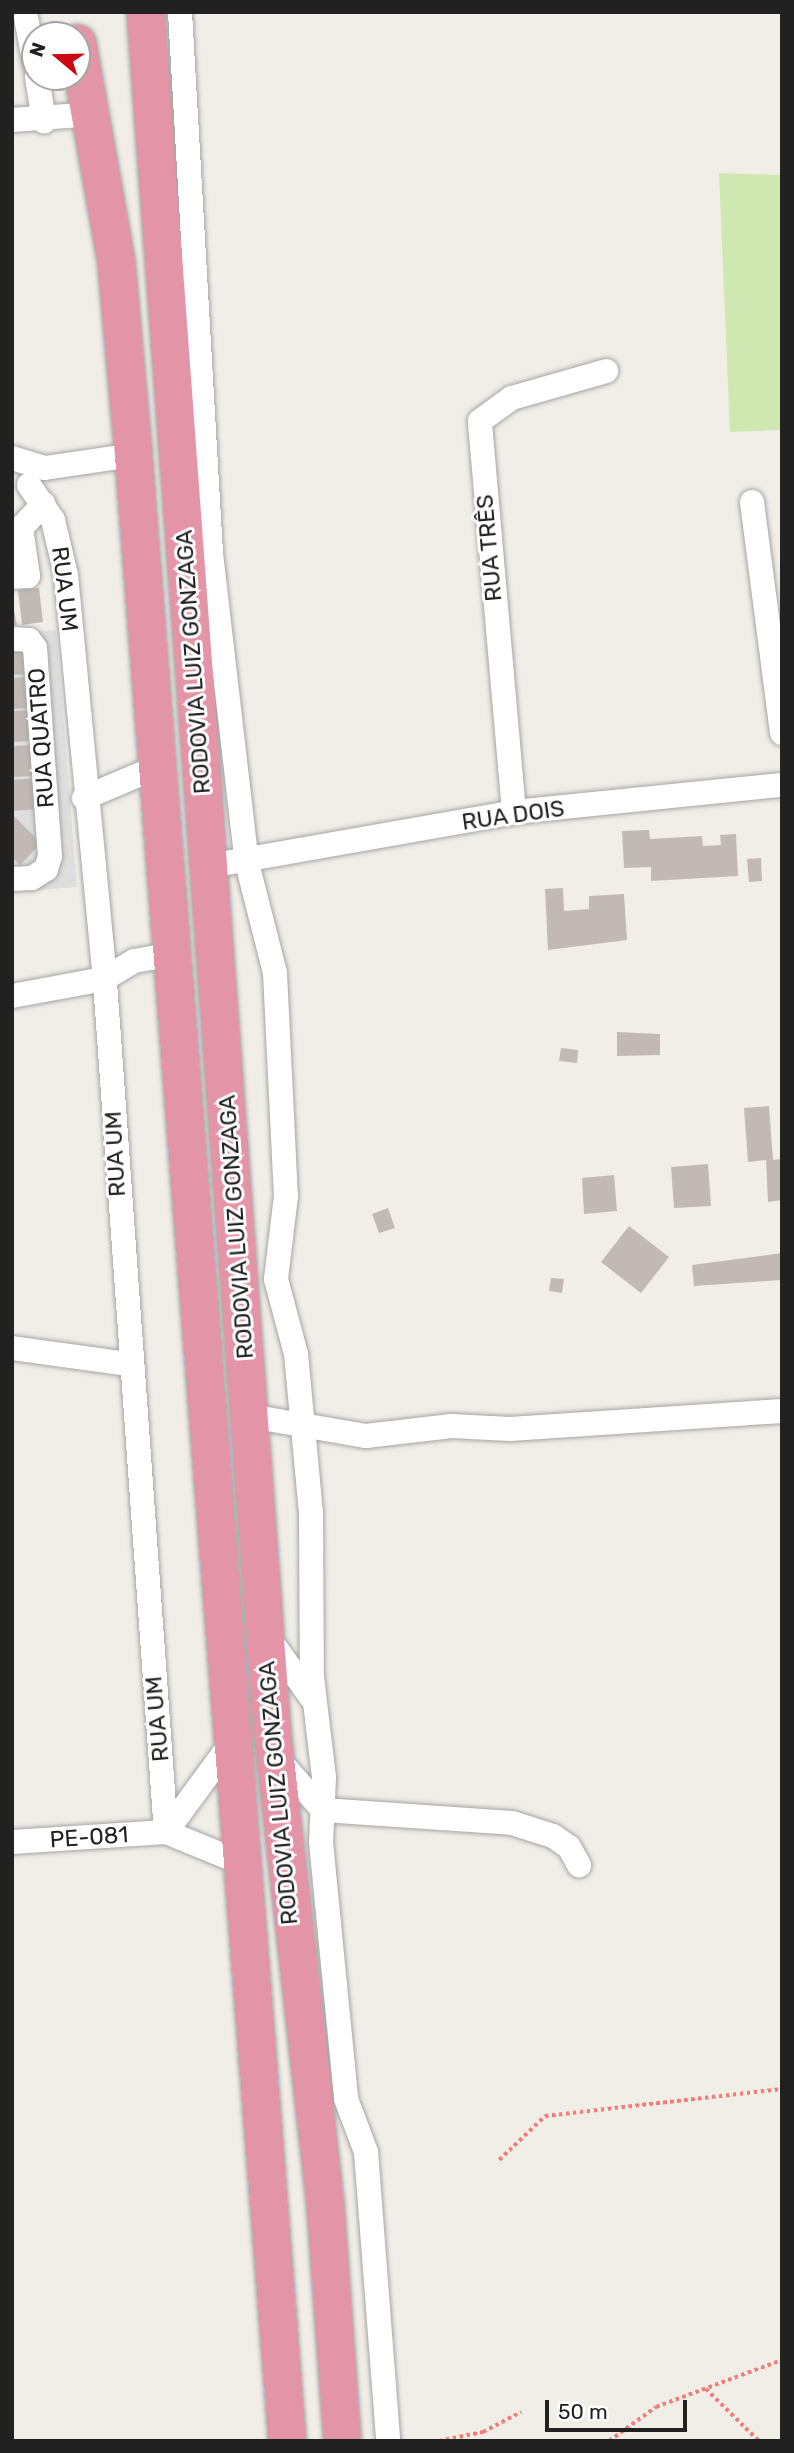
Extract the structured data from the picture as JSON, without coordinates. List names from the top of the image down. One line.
{"streets":{"highway":["RODOVIA LUIZ GONZAGA"],"street":["RUA TRÊS","RUA UM","RUA QUATRO","RUA DOIS","PE-081"]},"crossings":[["RUA TRÊS","RUA DOIS"],["RUA UM","PE-081"],["RODOVIA LUIZ GONZAGA","RUA DOIS"]],"scale_bar":"50 m","north":"left"}
